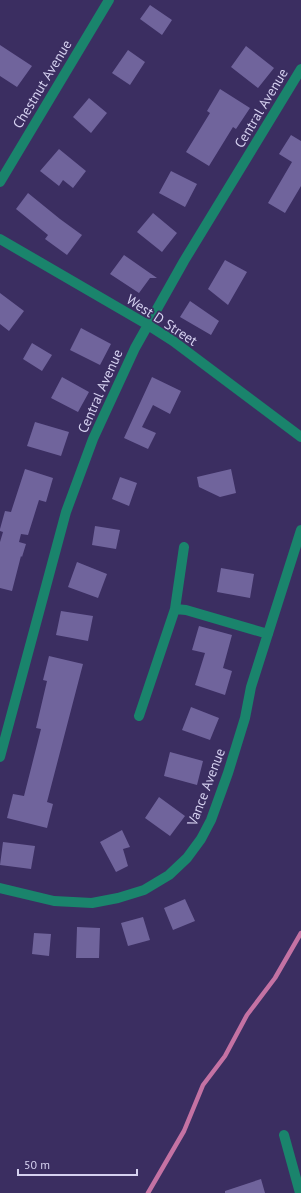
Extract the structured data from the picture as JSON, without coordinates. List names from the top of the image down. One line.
{"streets":{"street":["Chestnut Avenue","Central Avenue","West D Street","Vance Avenue"]},"crossings":[["Central Avenue","West D Street"]],"scale_bar":"50 m"}
